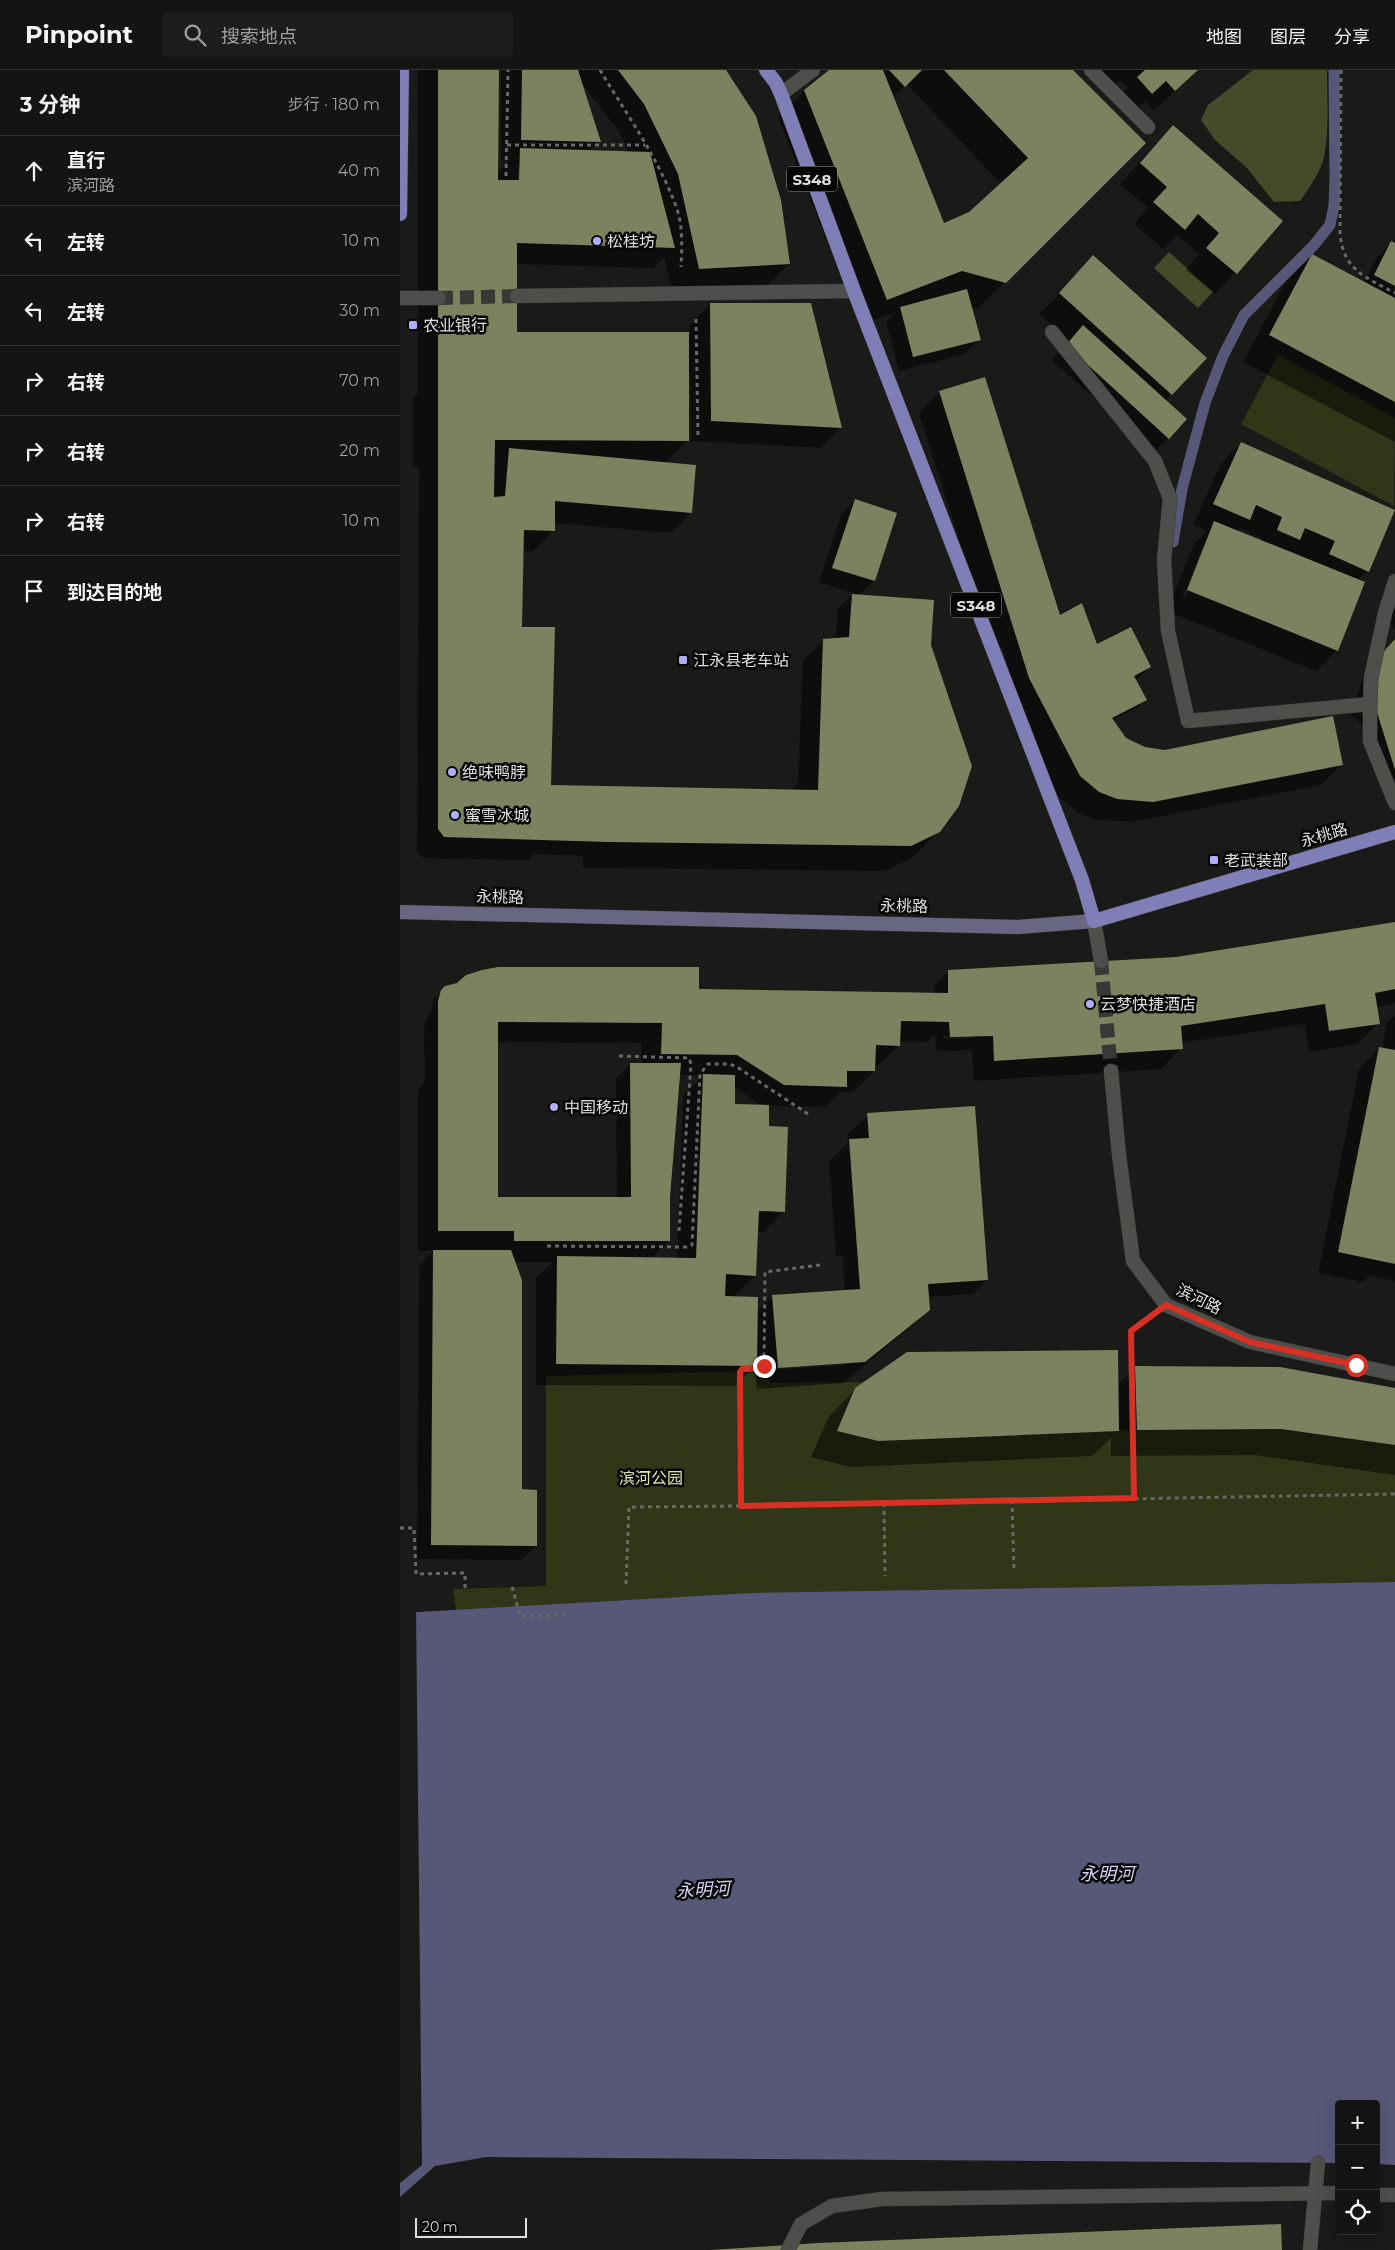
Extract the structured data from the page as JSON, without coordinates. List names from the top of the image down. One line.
{"streets":{"main road":["S348","永桃路"],"street":["滨河路"]},"crossings":[["S348","永桃路"]],"water":["永明河"],"parks":["滨河公园"],"places":{"other":["松桂坊","绝味鸭脖","蜜雪冰城","云梦快捷酒店","中国移动"],"transit":["农业银行","江永县老车站","老武装部"]},"scale_bar":"20 m","page":{"header":"Pinpoint","search":"搜索地点","nav":["地图","图层","分享"],"heading":["3 分钟","步行 · 180 m"],"list":[["直行","滨河路","40 m"],["左转","10 m"],["左转","30 m"],["右转","70 m"],["右转","20 m"],["右转","10 m"],"到达目的地"],"map_buttons":["+","−"],"scale":"20 m"}}
